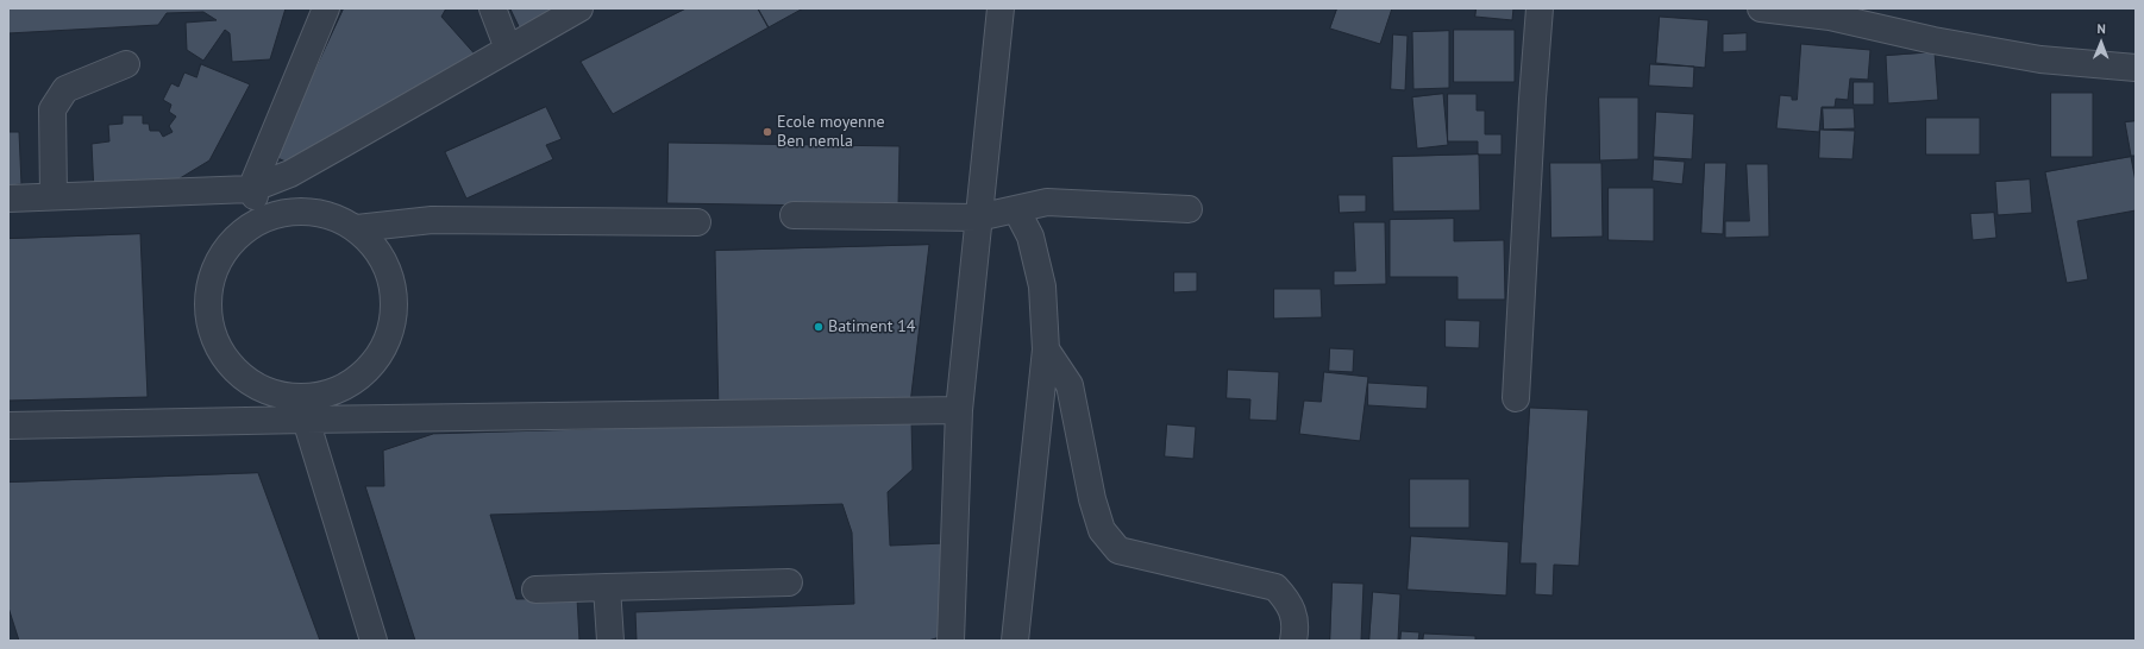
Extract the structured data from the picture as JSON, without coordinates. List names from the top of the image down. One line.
{"places":["Ecole moyenne Ben nemla","Batiment 14"],"north":"top"}
